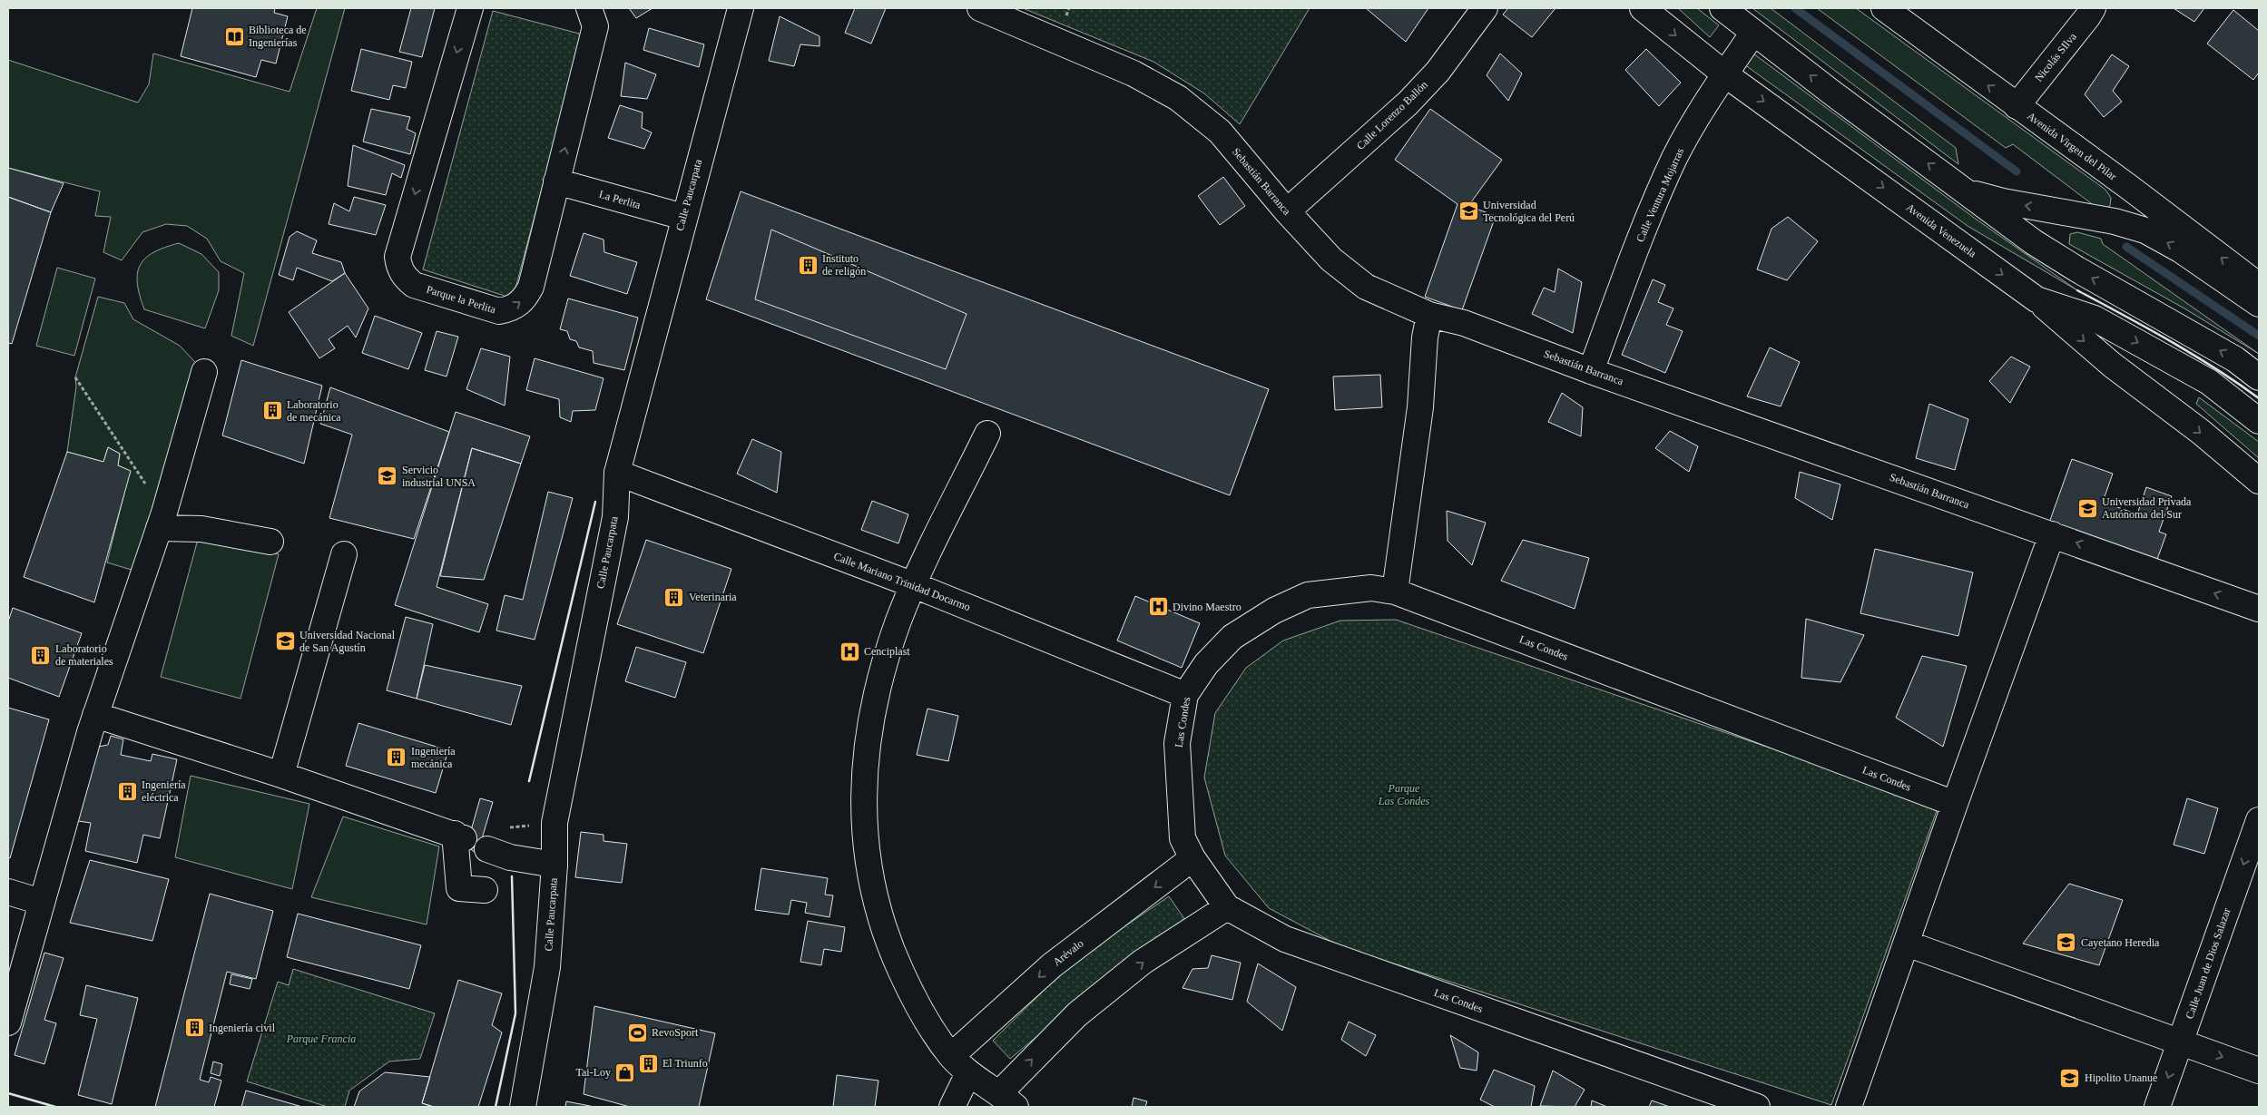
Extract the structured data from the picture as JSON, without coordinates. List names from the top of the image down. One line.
{"streets":{"street":["Nicolás SIlva","Calle Lorenzo Ballón","Avenida Virgen del Pilar","Sebastián Barranca","Calle Paucarpata","Calle Ventura Mojarras","La Perlita","Avenida Venezuela","Parque la Perlita","Calle Mariano Trinidad Docarmo","Las Condes","Arévalo","Calle Juan de Dios Salazar"]},"crossings":[["Nicolás SIlva","Avenida Virgen del Pilar"],["Calle Lorenzo Ballón","Sebastián Barranca"],["Sebastián Barranca","Calle Ventura Mojarras"],["Calle Paucarpata","La Perlita"],["Calle Paucarpata","Calle Mariano Trinidad Docarmo"],["Calle Ventura Mojarras","Avenida Venezuela"],["La Perlita","Parque la Perlita"],["Calle Mariano Trinidad Docarmo","Las Condes"],["Las Condes","Arévalo"]],"one_way":["Calle Juan de Dios Salazar"],"parks":["Parque Las Condes","Parque Francia"],"places":{"library":["Biblioteca de Ingenierías"],"school or university":["Universidad Tecnológica del Perú","Servicio industrial UNSA","Universidad Privada Autónoma del Sur","Universidad Nacional de San Agustín","Cayetano Heredia","Hipolito Unanue"],"building":["Instituto de religón","Laboratorio de mecánica","Veterinaria","Laboratorio de materiales","Ingeniería mecánica","Ingeniería eléctrica","Ingeniería civil","El Triunfo"],"hospital":["Divino Maestro","Cenciplast"],"sports":["RevoSport"],"shop":["Tai-Loy"]}}
